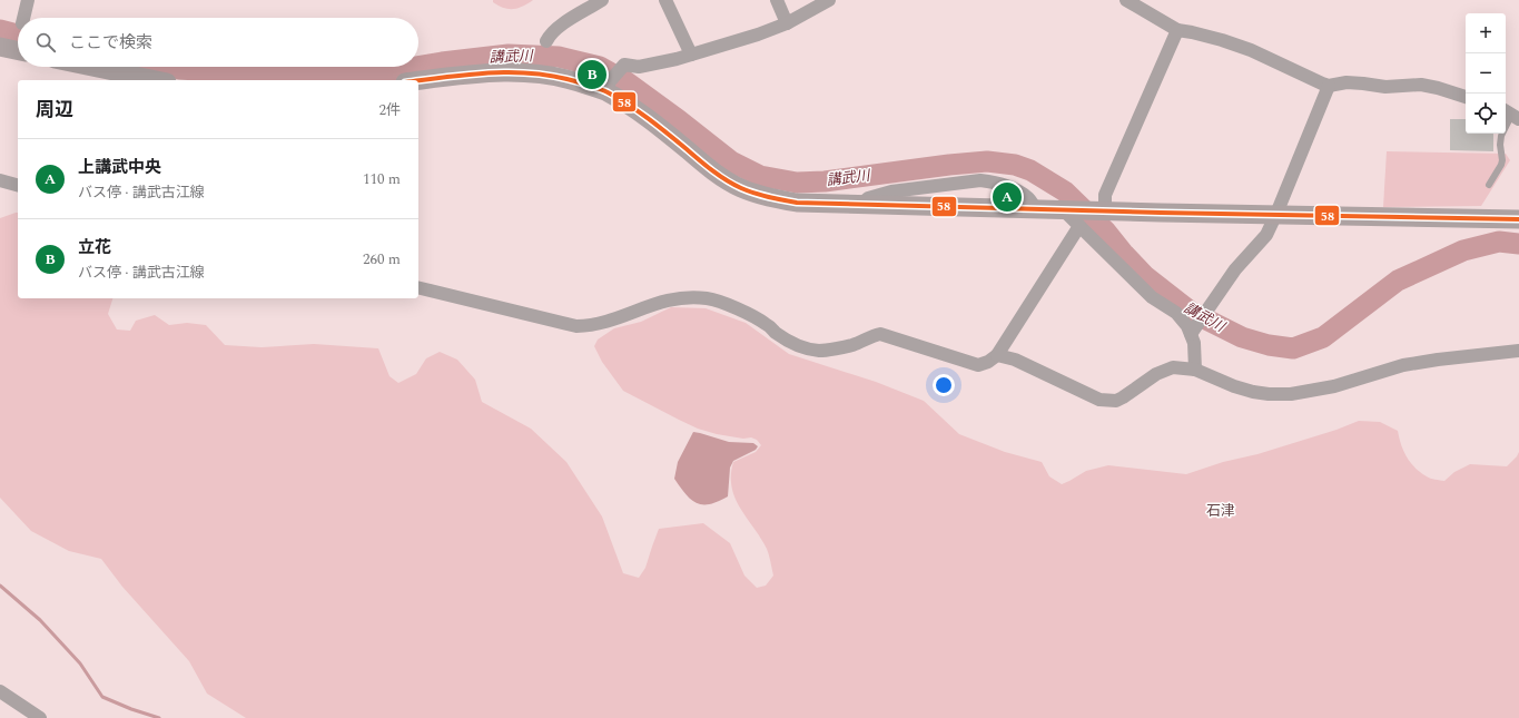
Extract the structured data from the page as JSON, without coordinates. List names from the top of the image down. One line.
{"districts":["石津"],"water":["講武川"],"lines":["transit line 58"],"page":{"map_buttons":["+","−"],"search":"ここで検索","pins":["B","A"],"heading":["周辺","2件"],"list":[{"mark":"A","name":"上講武中央","note":"バス停 · 講武古江線","value":"110 m"},{"mark":"B","name":"立花","note":"バス停 · 講武古江線","value":"260 m"}]}}
